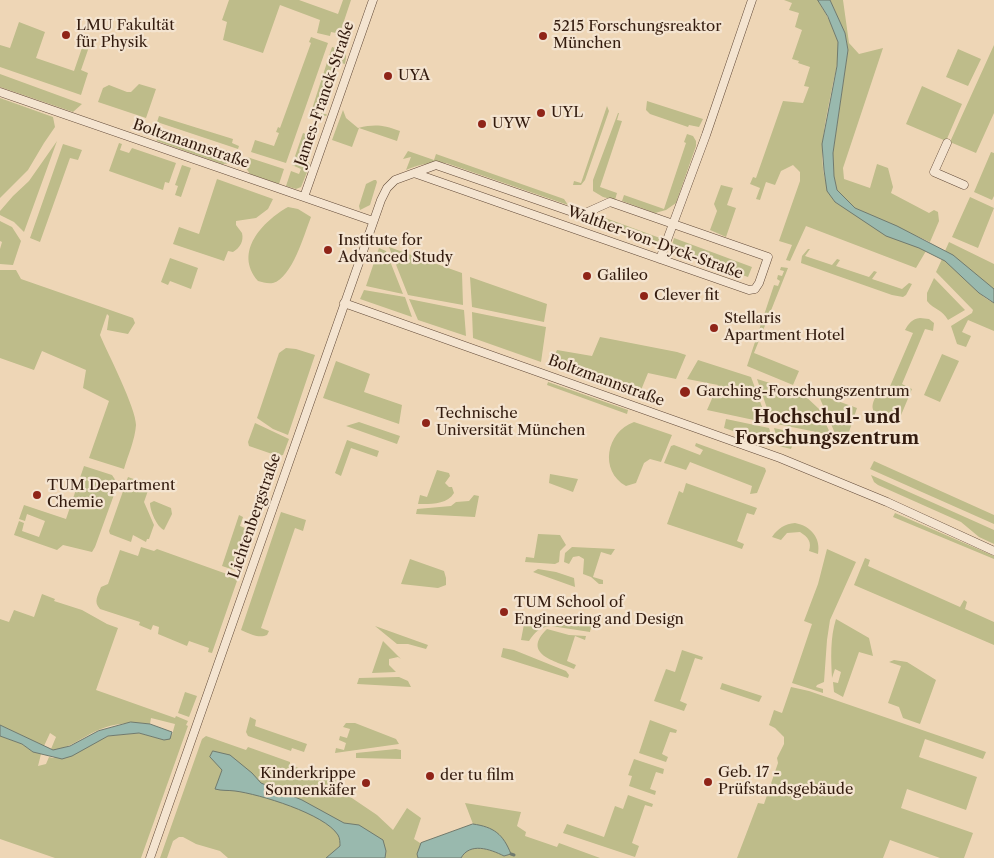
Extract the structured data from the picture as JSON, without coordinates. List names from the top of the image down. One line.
{"streets":{"street":["James-Franck-Straße","Boltzmannstraße","Walther-von-Dyck-Straße","Lichtenbergstraße"]},"crossings":[["James-Franck-Straße","Boltzmannstraße"],["Boltzmannstraße","Lichtenbergstraße"],["Walther-von-Dyck-Straße","Lichtenbergstraße"]],"districts":["Hochschul- und Forschungszentrum"],"places":["LMU Fakultät für Physik","5215 Forschungsreaktor München","UYA","UYL","UYW","Institute for Advanced Study","Galileo","Clever fit","Stellaris Apartment Hotel","Garching-Forschungszentrum","Technische Universität München","TUM Department Chemie","TUM School of Engineering and Design","der tu film","Geb. 17 - Prüfstandsgebäude","Kinderkrippe Sonnenkäfer"]}
